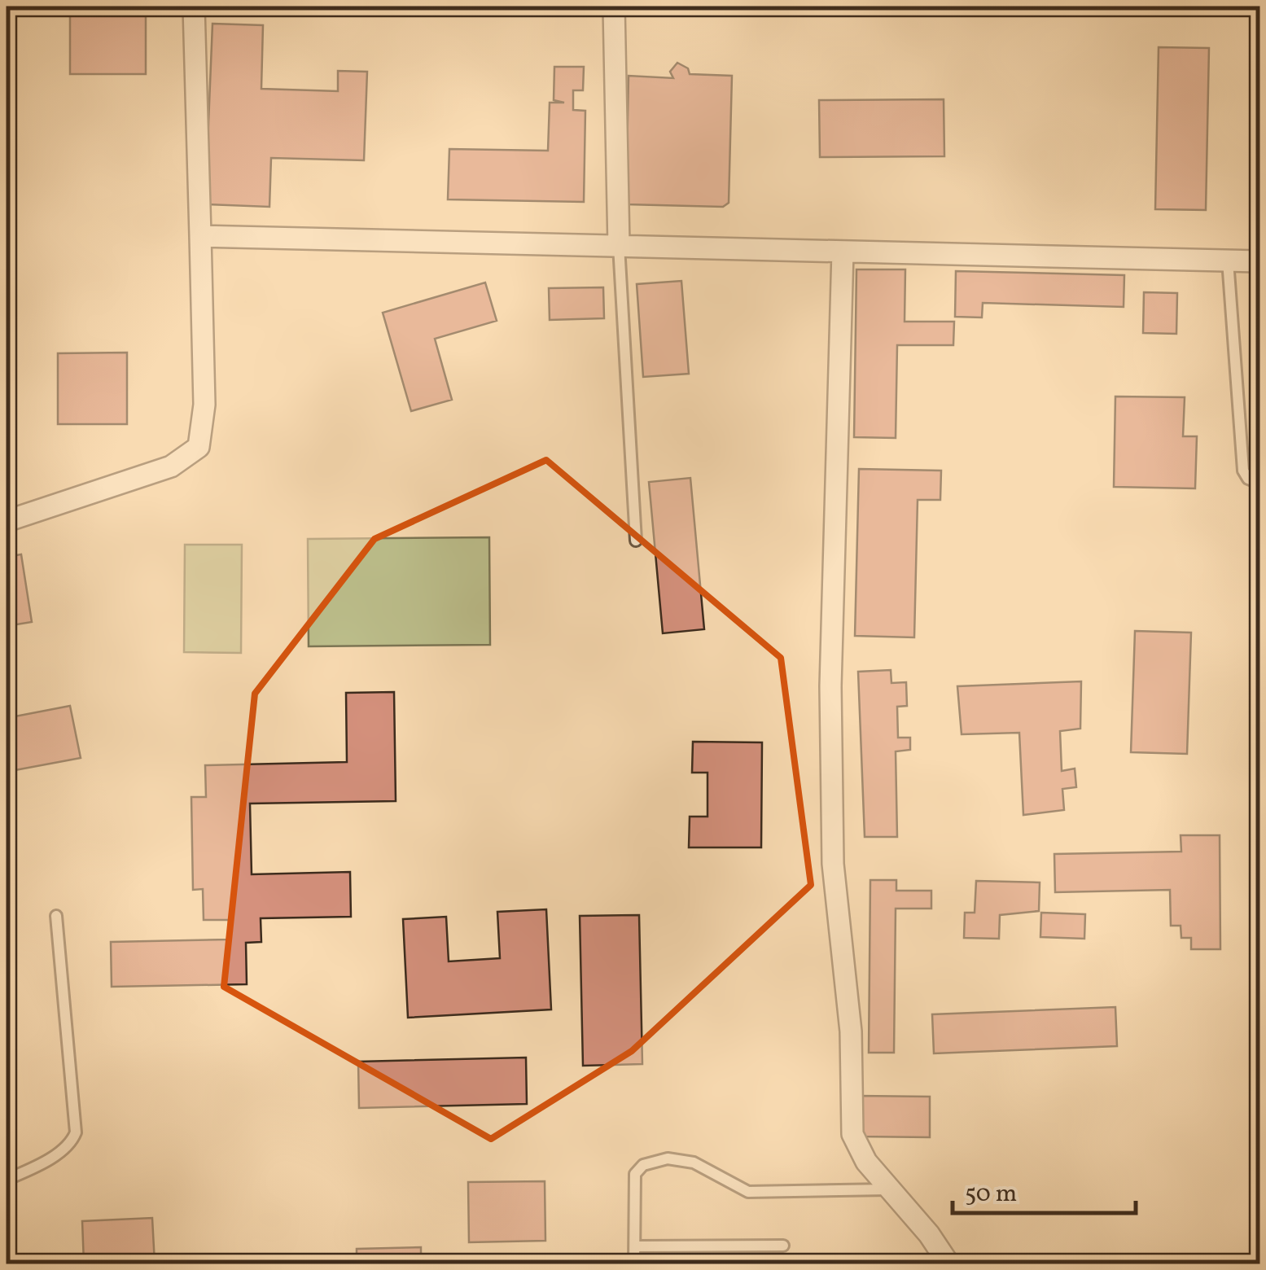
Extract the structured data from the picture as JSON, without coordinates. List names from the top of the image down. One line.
{"scale_bar":"50 m"}
